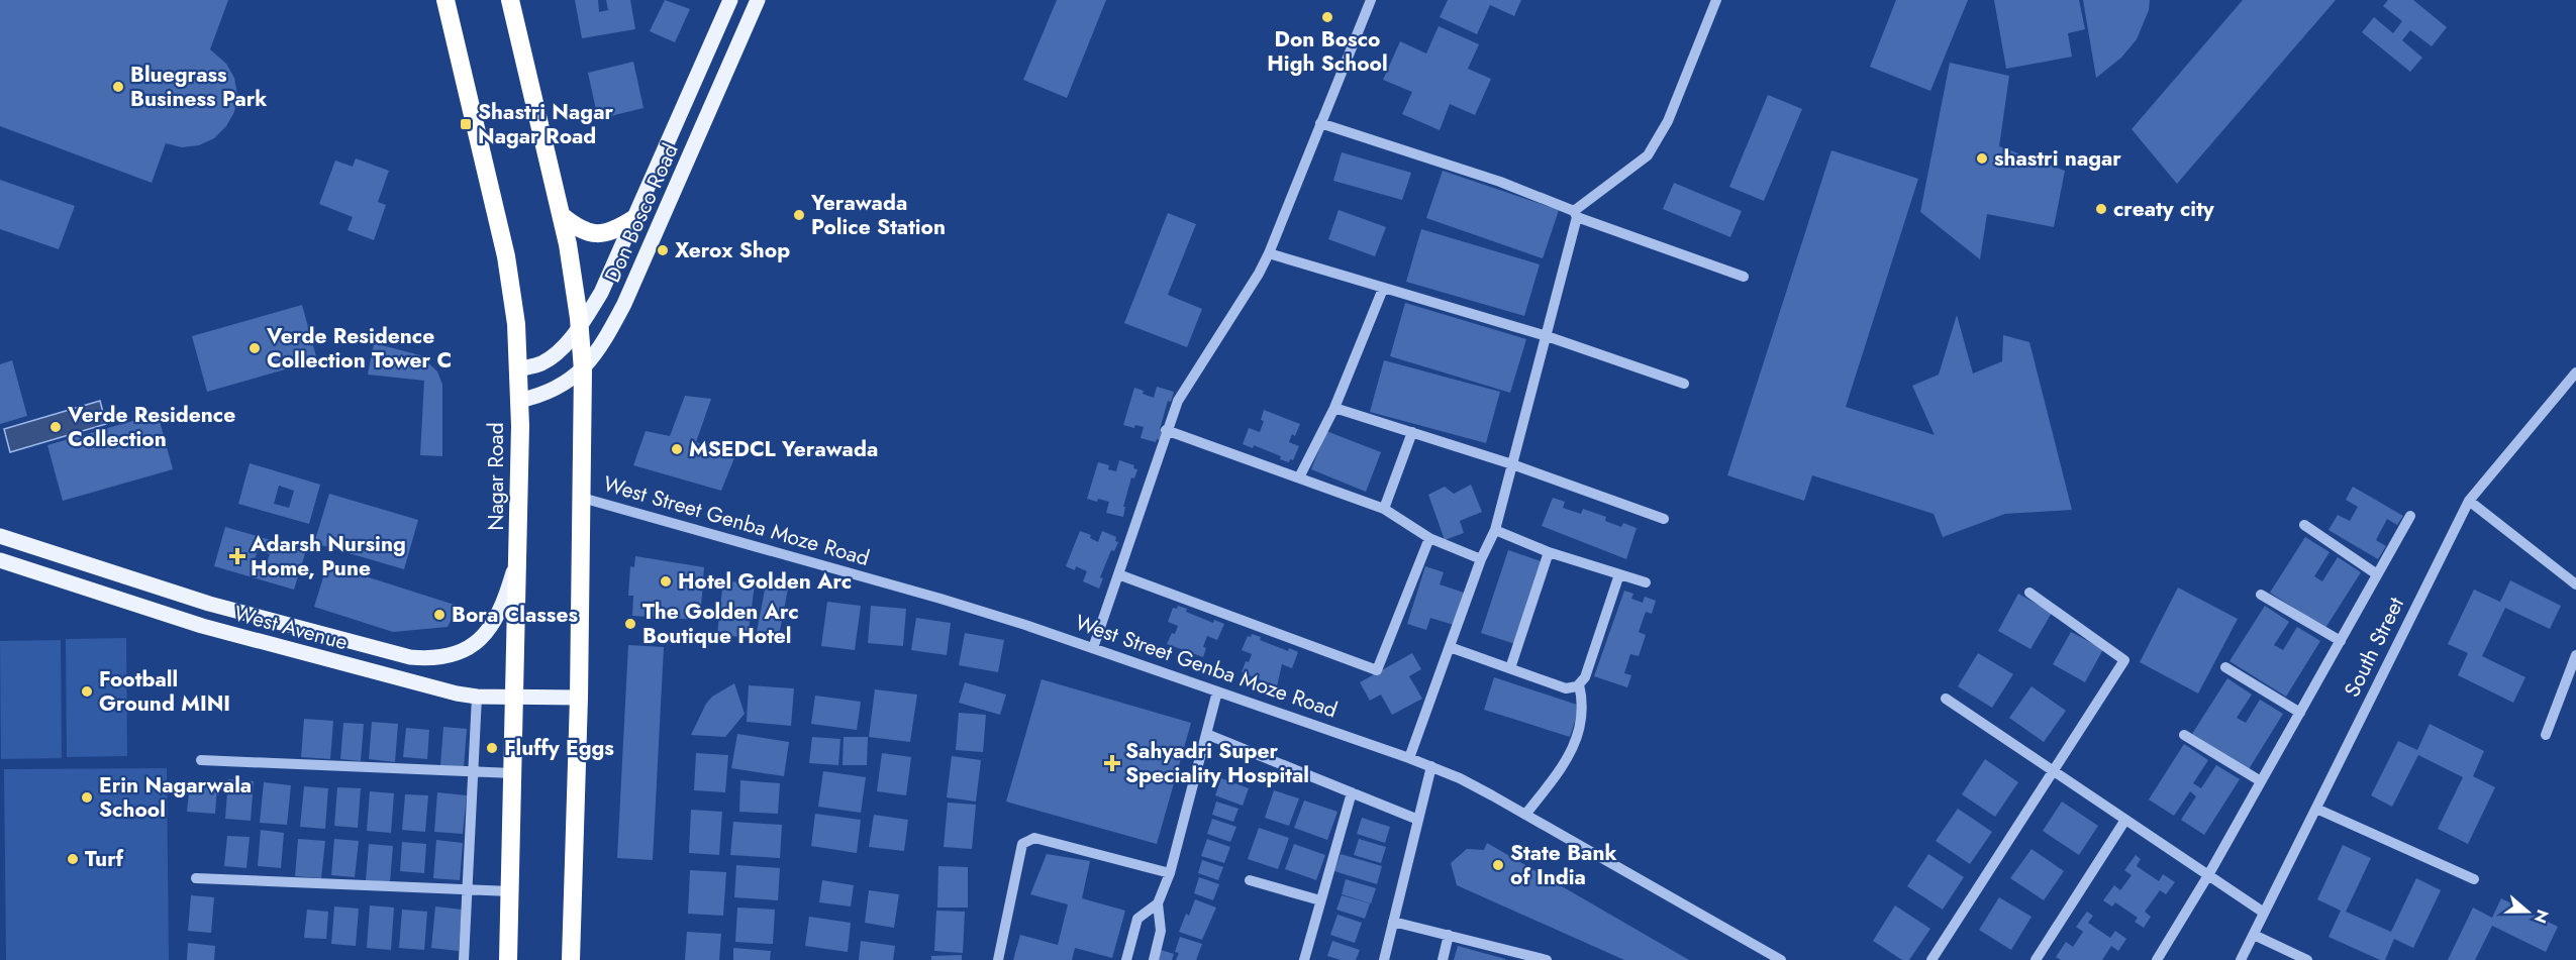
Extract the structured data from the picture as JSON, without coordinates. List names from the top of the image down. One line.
{"streets":{"highway":["Nagar Road"],"main road":["Don Bosco Road","West Avenue"],"street":["West Street Genba Moze Road","South Street"]},"crossings":[["Don Bosco Road","Nagar Road"],["Nagar Road","West Avenue"]],"places":{"other":["Don Bosco High School","Bluegrass Business Park","shastri nagar","creaty city","Yerawada Police Station","Xerox Shop","Verde Residence Collection Tower C","Verde Residence Collection","MSEDCL Yerawada","Hotel Golden Arc","Bora Classes","The Golden Arc Boutique Hotel","Football Ground MINI","Fluffy Eggs","Erin Nagarwala School","Turf","State Bank of India"],"transit":["Shastri Nagar Nagar Road"],"health":["Adarsh Nursing Home, Pune","Sahyadri Super Speciality Hospital"]},"north":"right"}
